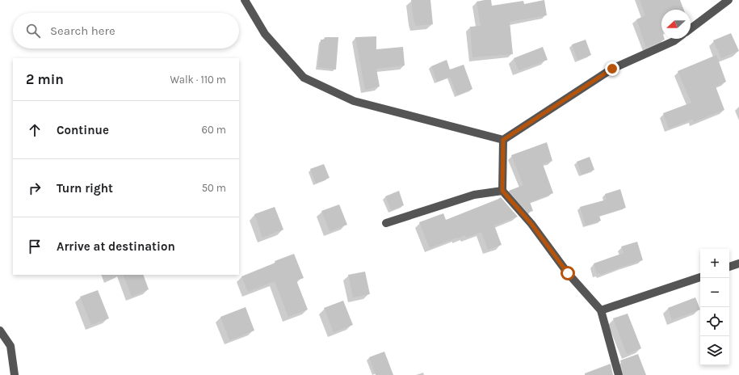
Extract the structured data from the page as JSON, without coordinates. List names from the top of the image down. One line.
{"north":"left","page":{"search":"Search here","heading":["2 min","Walk · 110 m"],"list":[["Continue","60 m"],["Turn right","50 m"],"Arrive at destination"],"map_buttons":["+","−"]}}
